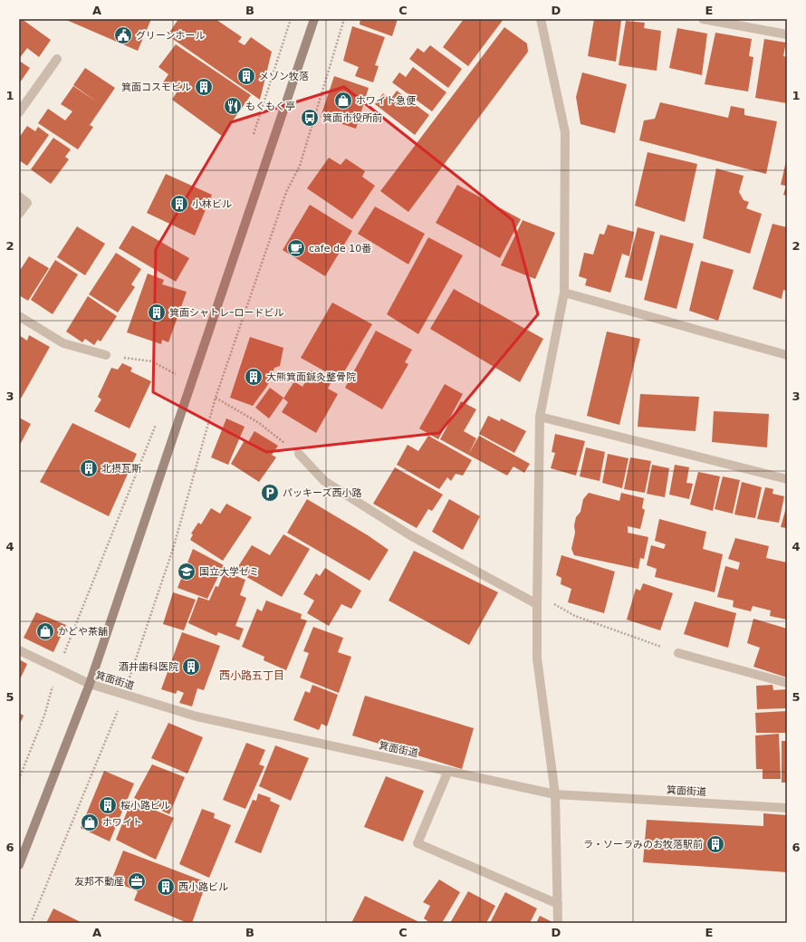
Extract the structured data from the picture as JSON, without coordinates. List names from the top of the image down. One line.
{"streets":{"street":["箕面街道"]},"districts":["西小路五丁目"],"places":{"public building":["グリーンホール"],"building":["メゾン牧落","箕面コスモビル","小林ビル","箕面シャトレｰロードビル","大熊箕面鍼灸整骨院","北摂瓦斯","酒井歯科医院","桜小路ビル","ラ・ソーラみのお牧落駅前","西小路ビル"],"shop":["ホワイト急便","かどや茶舗","ホワイト"],"restaurant":["もくもく亭"],"bus stop":["箕面市役所前"],"cafe":["cafe de 10番"],"parking":["パッキーズ西小路"],"school or university":["国立大学ゼミ"],"office":["友邦不動産"]},"grid":{"columns":["A","B","C","D","E"],"rows":["1","2","3","4","5","6"]}}
